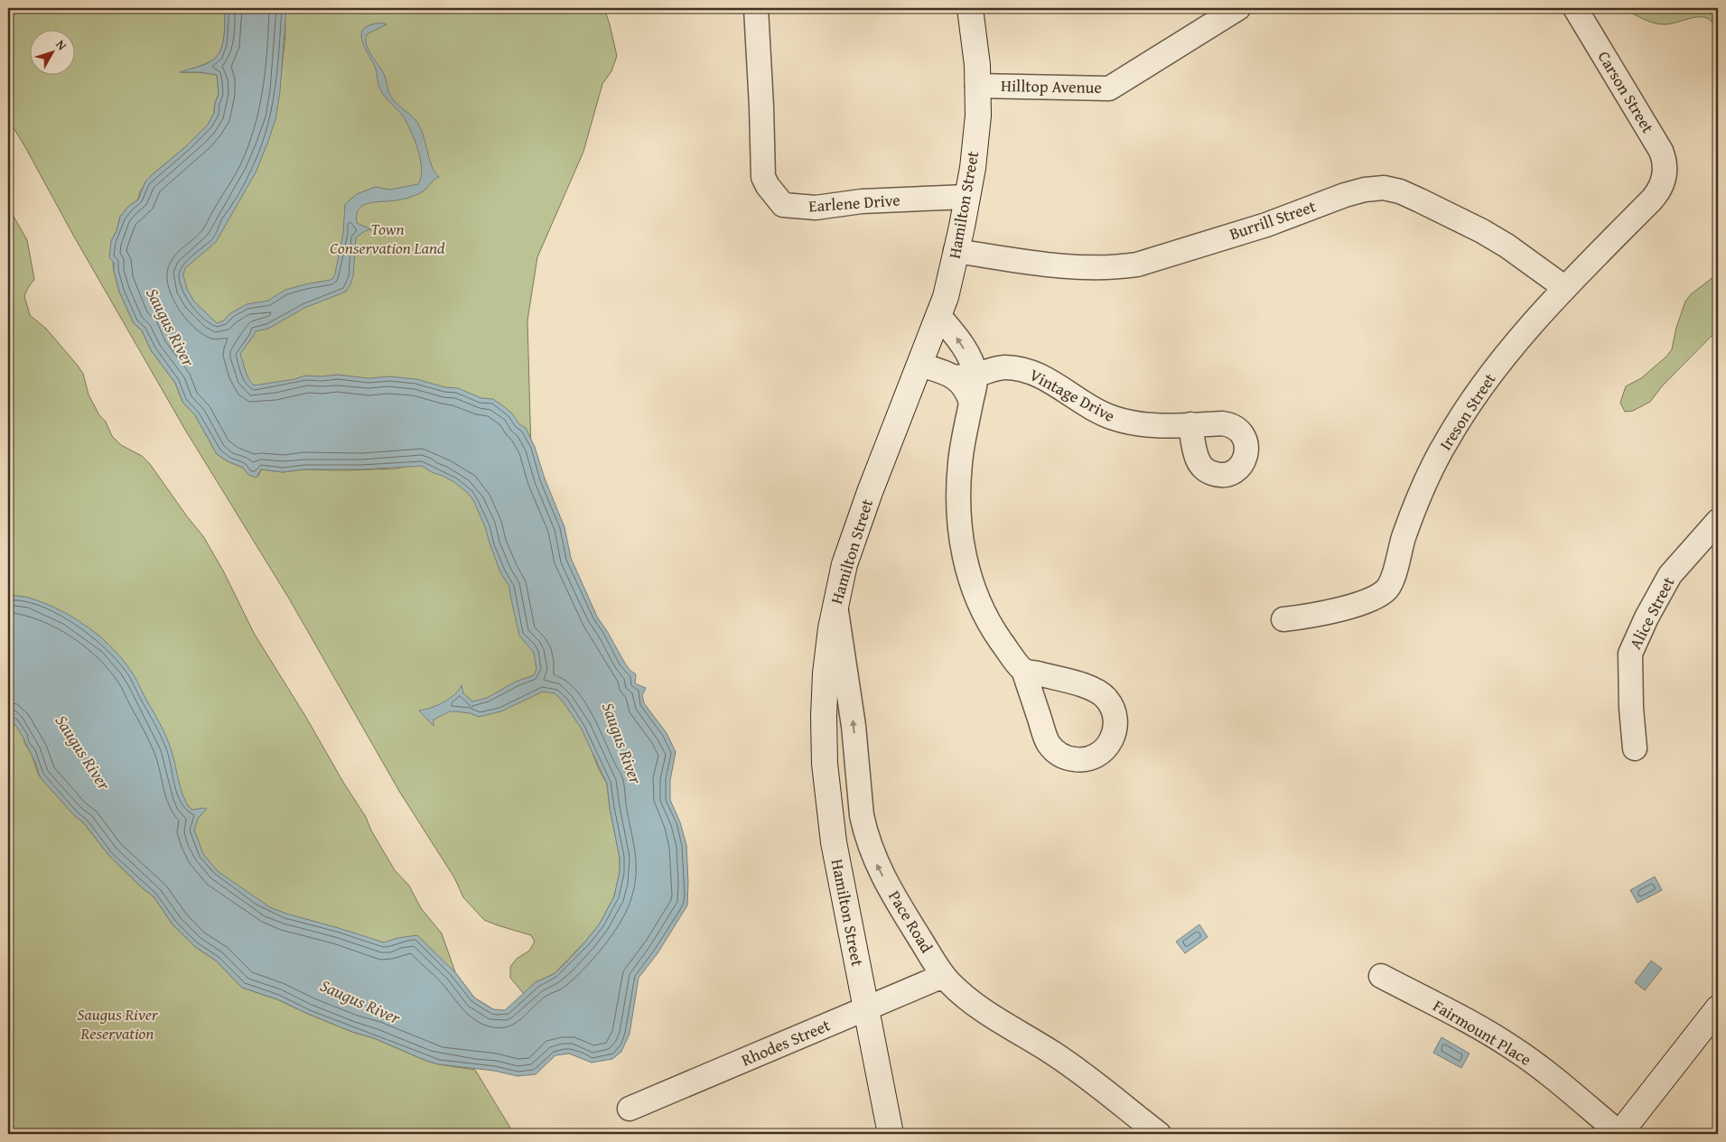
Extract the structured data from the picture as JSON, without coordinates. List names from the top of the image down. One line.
{"streets":{"main road":["Hamilton Street"],"street":["Hilltop Avenue","Carson Street","Earlene Drive","Burrill Street","Vintage Drive","Ireson Street","Alice Street","Pace Road","Fairmount Place","Rhodes Street"]},"crossings":[["Hilltop Avenue","Hamilton Street"],["Carson Street","Ireson Street"],["Earlene Drive","Hamilton Street"],["Hamilton Street","Burrill Street"],["Hamilton Street","Pace Road"],["Hamilton Street","Rhodes Street"],["Burrill Street","Ireson Street"],["Pace Road","Rhodes Street"]],"one_way":["Pace Road"],"water":["Saugus River"],"parks":["Town Conservation Land","Saugus River Reservation"],"north":"top right"}
